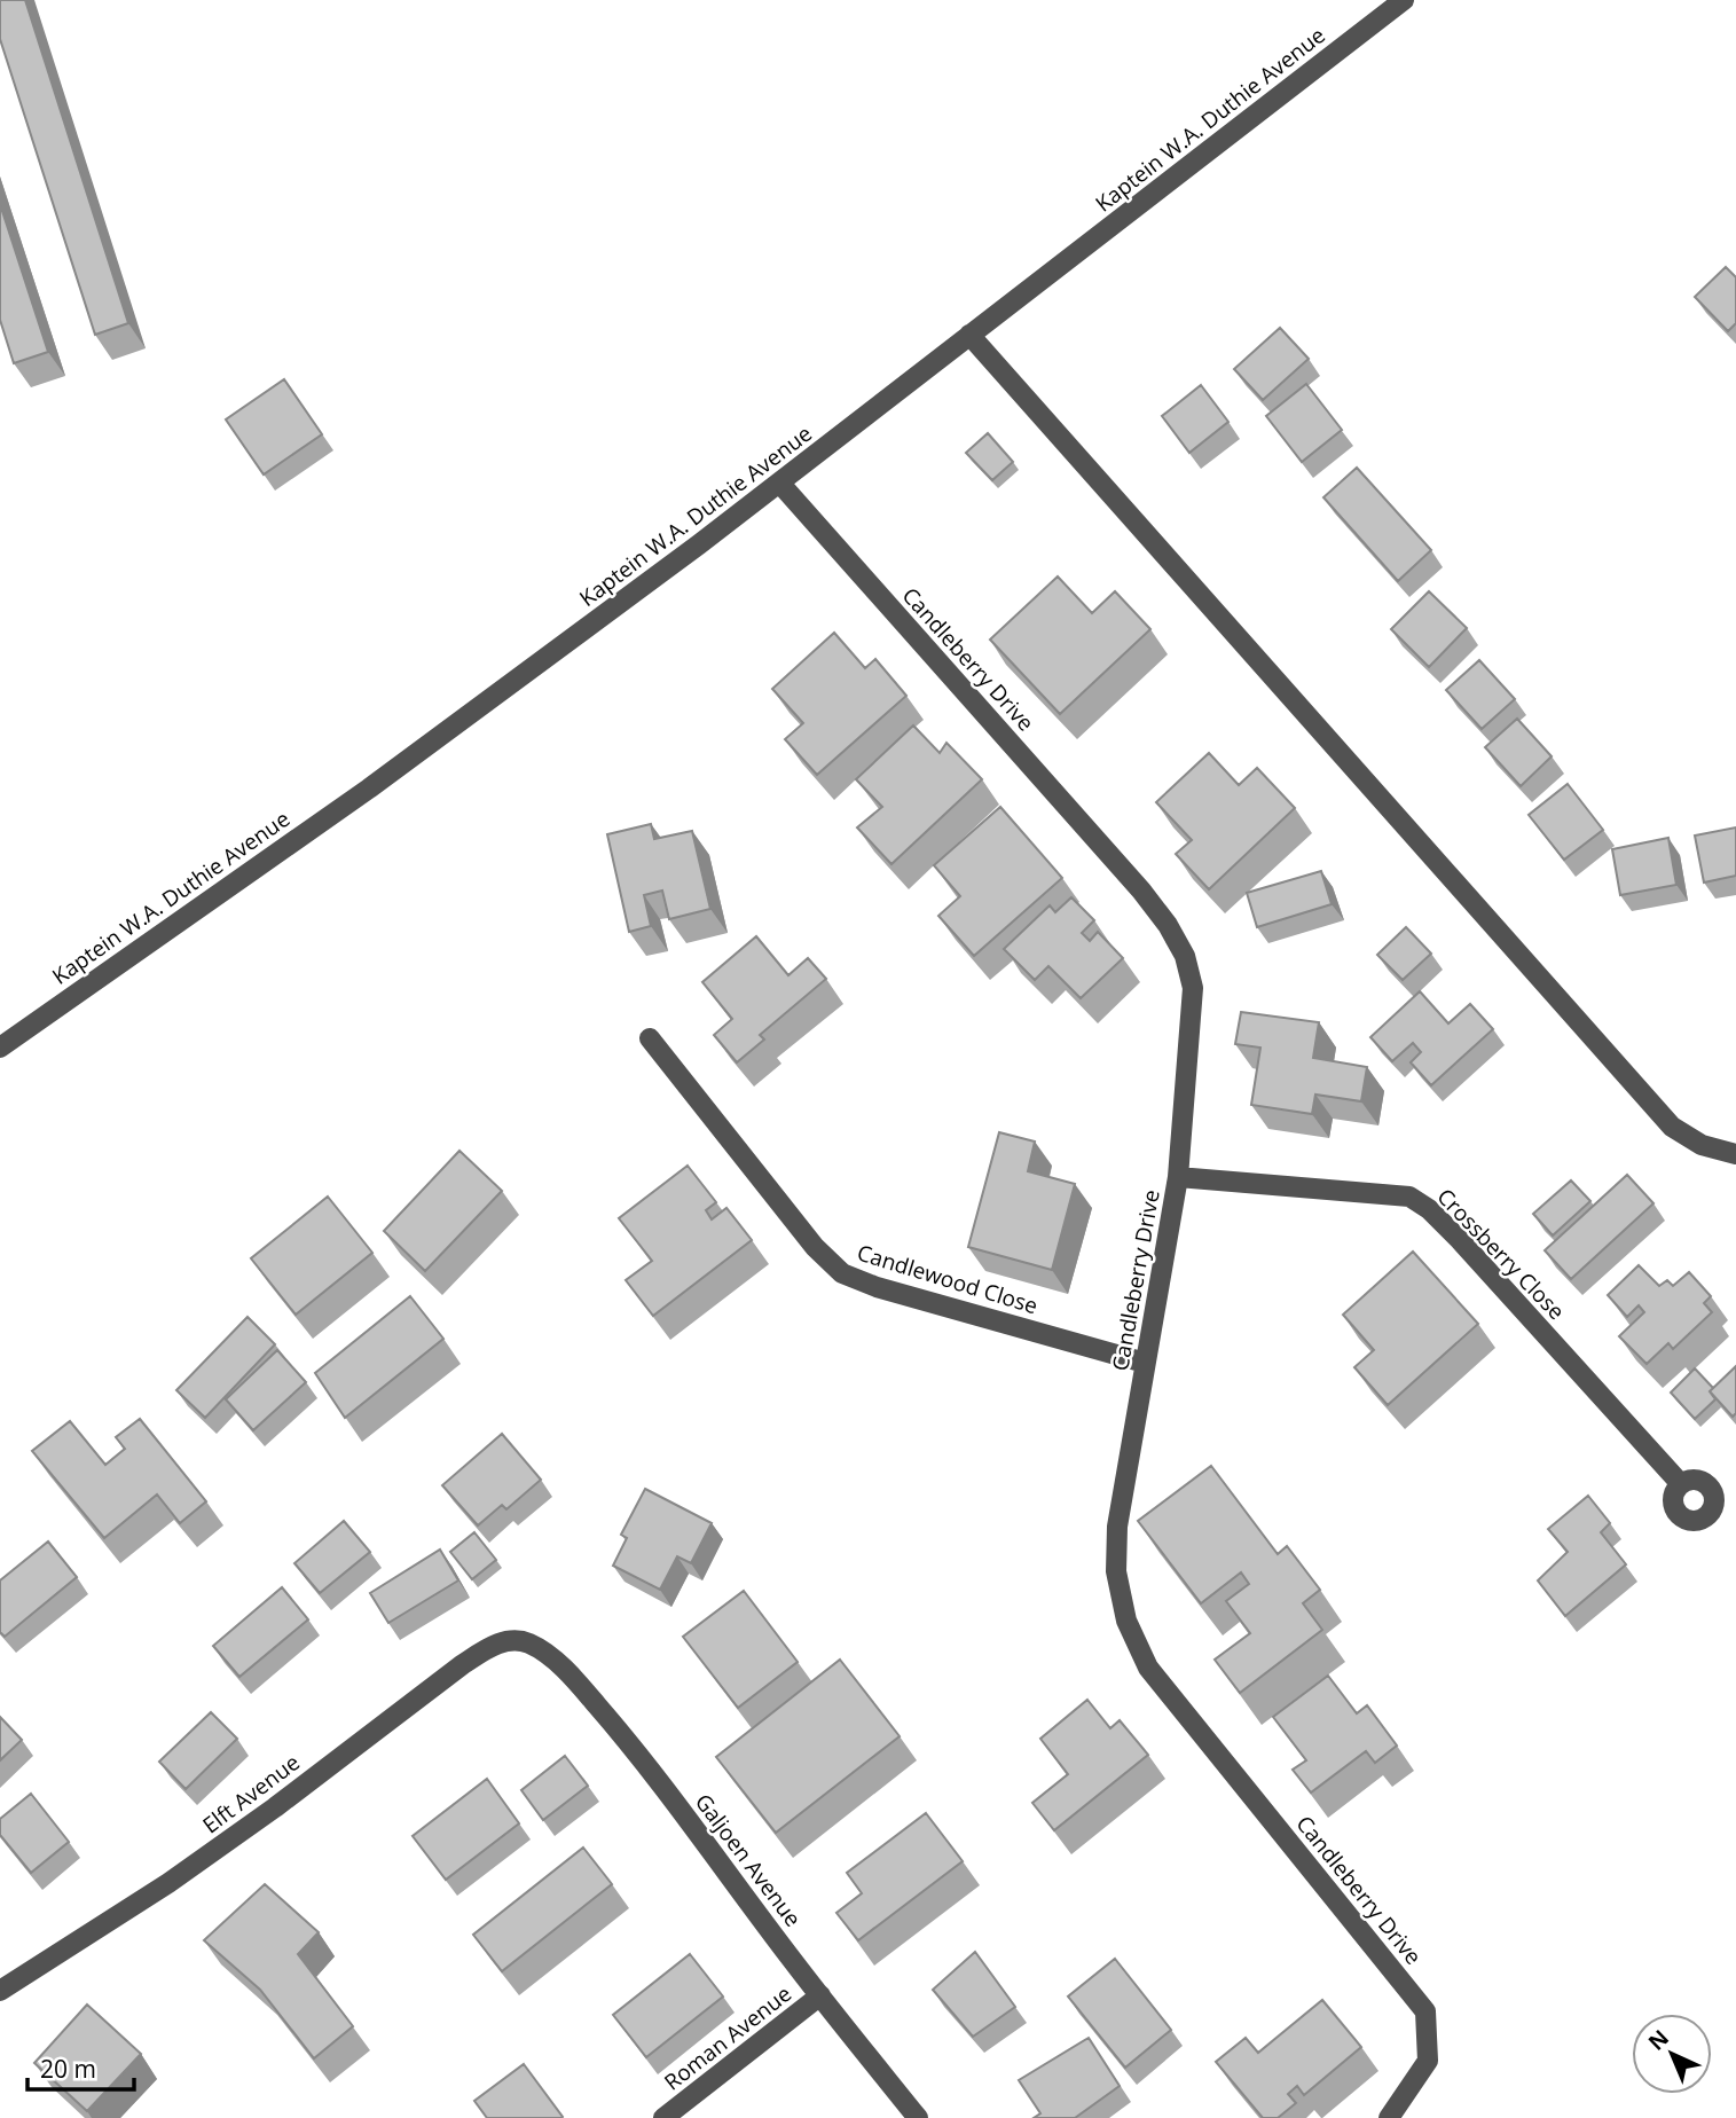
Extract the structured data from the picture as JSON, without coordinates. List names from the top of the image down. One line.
{"streets":{"street":["Kaptein W.A. Duthie Avenue","Candleberry Drive","Crossberry Close","Candlewood Close","Elft Avenue","Galjoen Avenue","Roman Avenue"]},"crossings":[["Kaptein W.A. Duthie Avenue","Candleberry Drive"],["Candleberry Drive","Crossberry Close"],["Candleberry Drive","Candlewood Close"],["Elft Avenue","Galjoen Avenue"],["Galjoen Avenue","Roman Avenue"]],"scale_bar":"20 m","north":"top left"}
